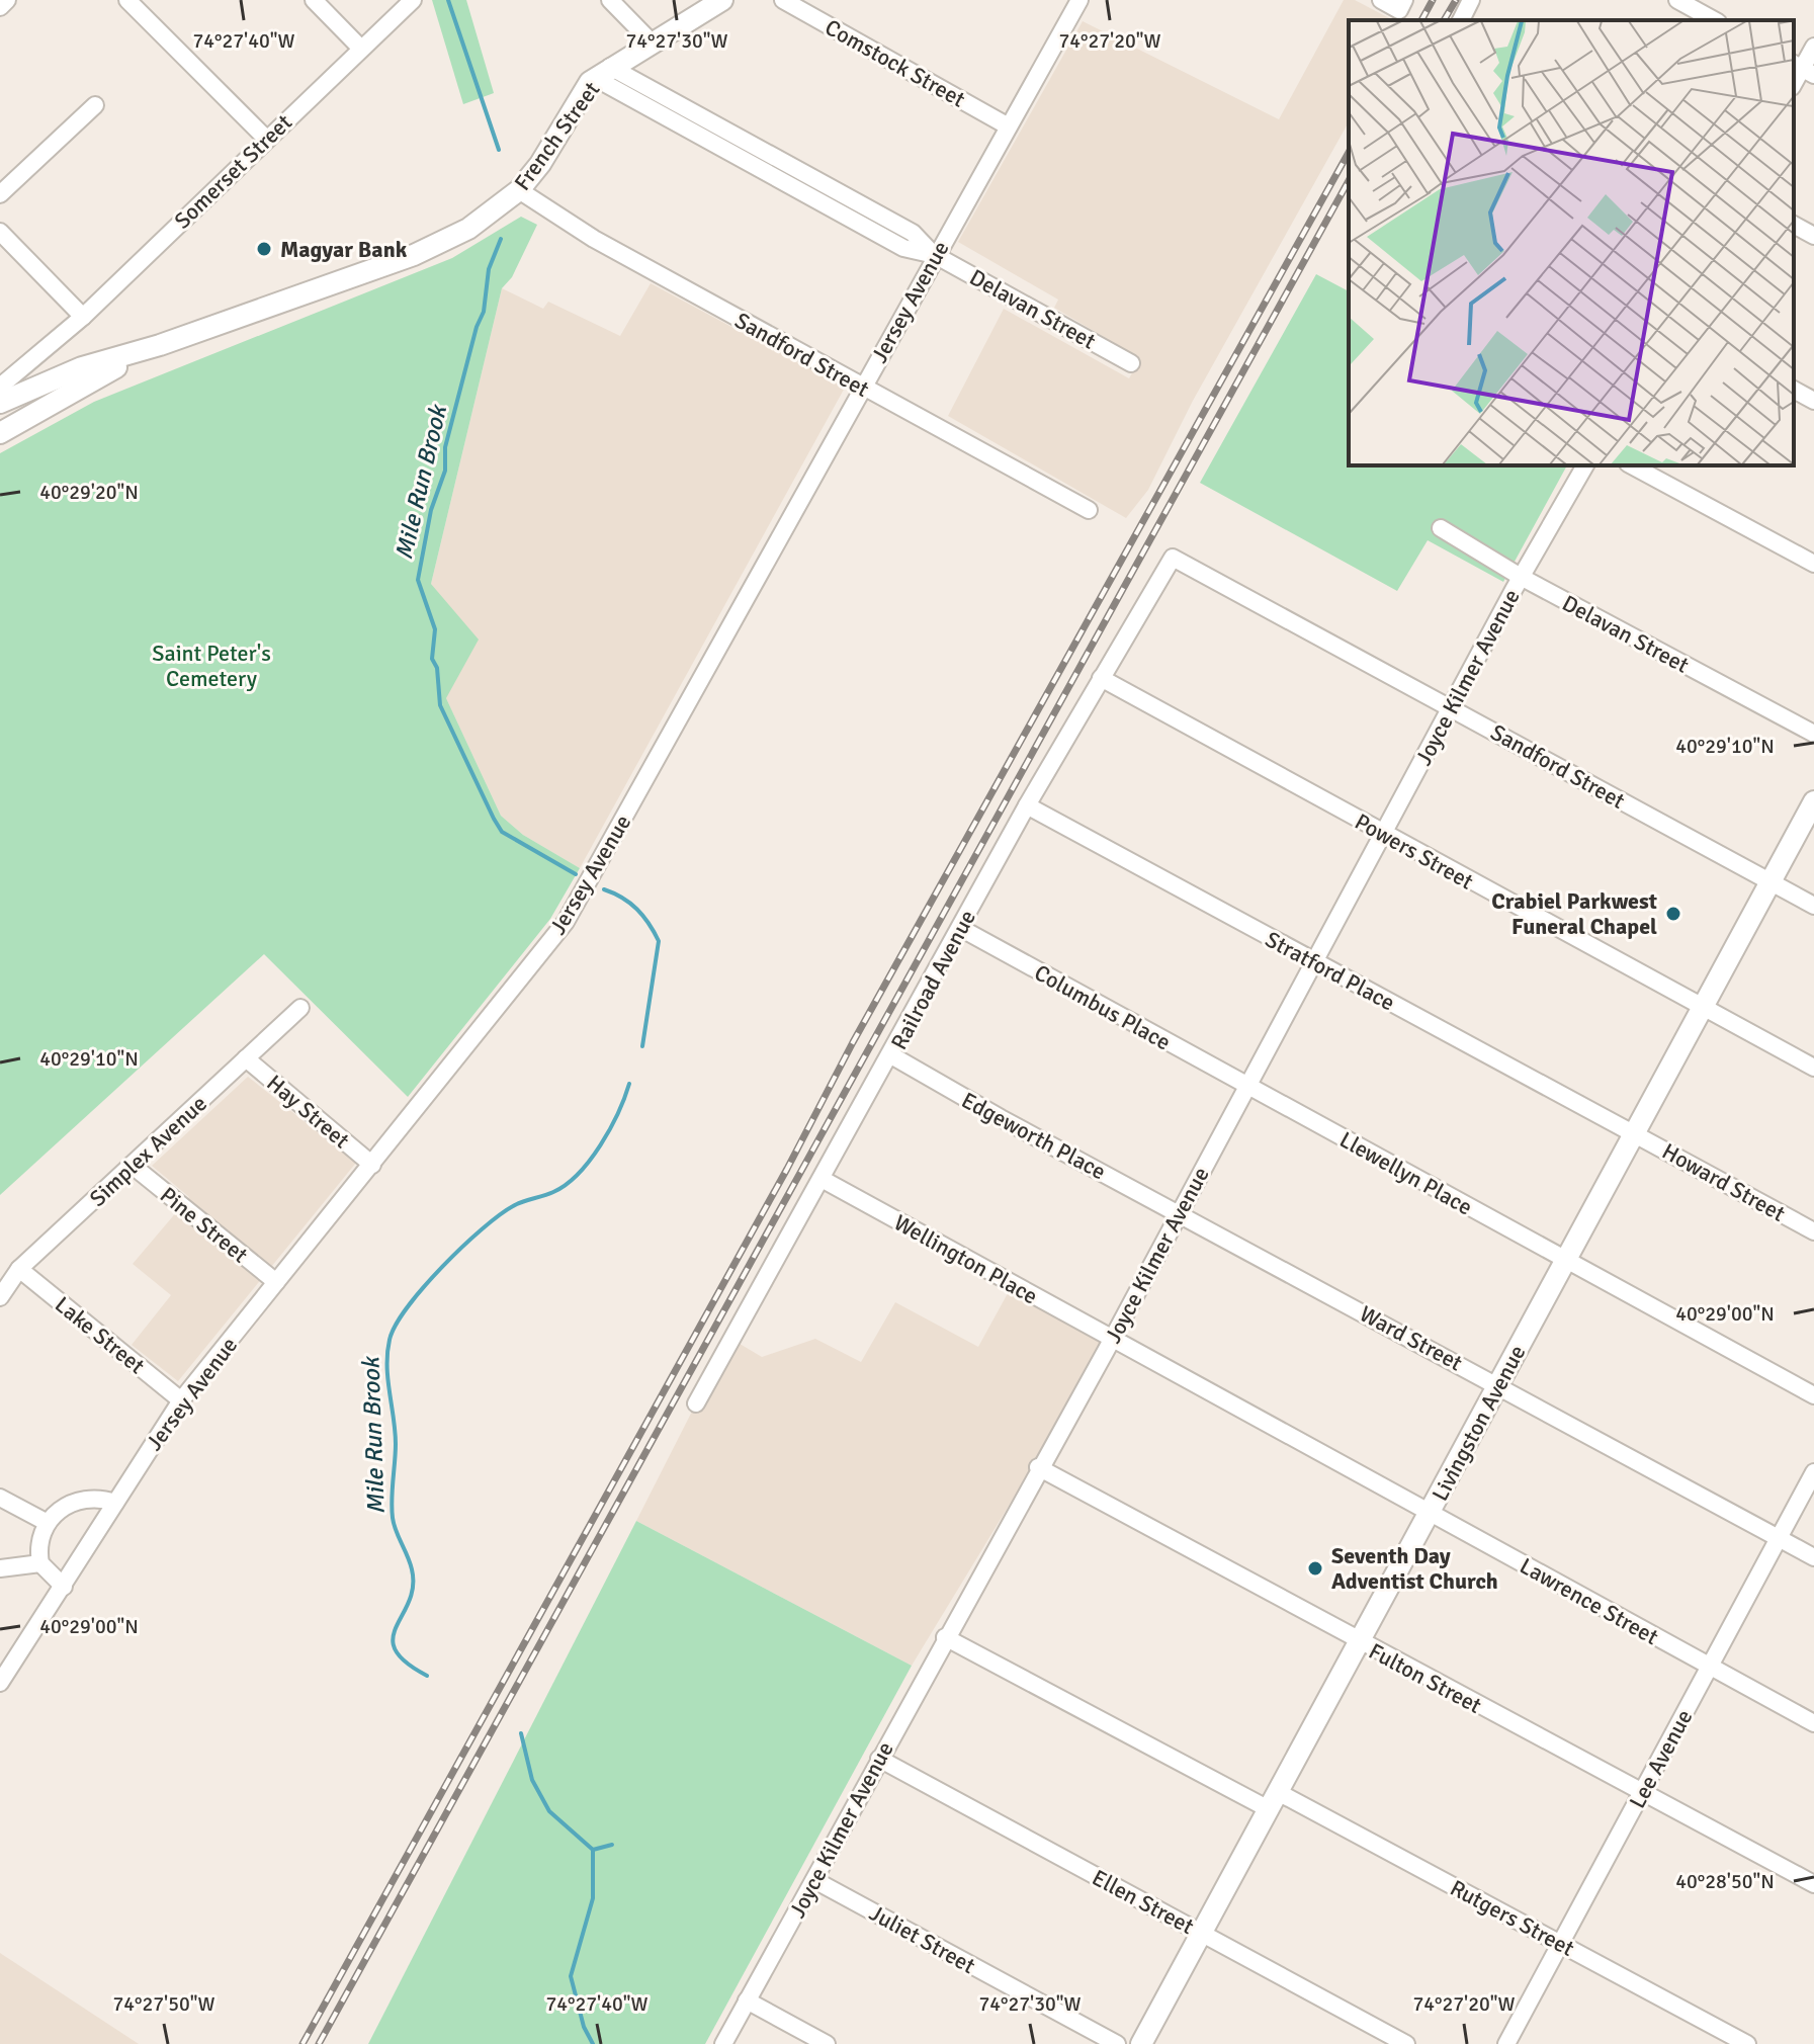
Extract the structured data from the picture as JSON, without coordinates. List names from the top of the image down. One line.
{"streets":{"main road":["French Street","Livingston Avenue"],"street":["Comstock Street","Somerset Street","Jersey Avenue","Delavan Street","Sandford Street","Joyce Kilmer Avenue","Powers Street","Stratford Place","Railroad Avenue","Columbus Place","Hay Street","Edgeworth Place","Simplex Avenue","Llewellyn Place","Howard Street","Pine Street","Wellington Place","Lake Street","Ward Street","Lawrence Street","Fulton Street","Lee Avenue","Ellen Street","Rutgers Street","Juliet Street"]},"crossings":[["Comstock Street","Jersey Avenue"],["French Street","Somerset Street"],["French Street","Delavan Street"],["French Street","Sandford Street"],["Jersey Avenue","Delavan Street"],["Jersey Avenue","Sandford Street"],["Jersey Avenue","Hay Street"],["Jersey Avenue","Pine Street"],["Jersey Avenue","Lake Street"],["Delavan Street","Joyce Kilmer Avenue"],["Sandford Street","Joyce Kilmer Avenue"],["Sandford Street","Railroad Avenue"],["Sandford Street","Livingston Avenue"],["Joyce Kilmer Avenue","Powers Street"],["Joyce Kilmer Avenue","Stratford Place"],["Joyce Kilmer Avenue","Columbus Place"],["Joyce Kilmer Avenue","Edgeworth Place"],["Joyce Kilmer Avenue","Llewellyn Place"],["Joyce Kilmer Avenue","Wellington Place"],["Joyce Kilmer Avenue","Ward Street"],["Joyce Kilmer Avenue","Lawrence Street"],["Joyce Kilmer Avenue","Fulton Street"],["Joyce Kilmer Avenue","Ellen Street"],["Joyce Kilmer Avenue","Rutgers Street"],["Joyce Kilmer Avenue","Juliet Street"],["Powers Street","Railroad Avenue"],["Powers Street","Livingston Avenue"],["Stratford Place","Railroad Avenue"],["Stratford Place","Howard Street"],["Stratford Place","Livingston Avenue"],["Railroad Avenue","Columbus Place"],["Railroad Avenue","Edgeworth Place"],["Railroad Avenue","Wellington Place"],["Columbus Place","Llewellyn Place"],["Hay Street","Simplex Avenue"],["Edgeworth Place","Ward Street"],["Simplex Avenue","Pine Street"],["Simplex Avenue","Lake Street"],["Llewellyn Place","Livingston Avenue"],["Howard Street","Livingston Avenue"],["Wellington Place","Lawrence Street"],["Ward Street","Livingston Avenue"],["Ward Street","Lee Avenue"],["Livingston Avenue","Lawrence Street"],["Livingston Avenue","Fulton Street"],["Livingston Avenue","Ellen Street"],["Livingston Avenue","Rutgers Street"],["Lawrence Street","Lee Avenue"],["Fulton Street","Lee Avenue"],["Lee Avenue","Rutgers Street"]],"water":["Mile Run Brook"],"parks":["Saint Peter's Cemetery"],"places":["Magyar Bank","Crabiel Parkwest Funeral Chapel","Seventh Day Adventist Church"],"coordinates":["74°27'40\"W","74°27'30\"W","74°27'20\"W","40°29'20\"N","40°29'10\"N","40°29'00\"N","40°28'50\"N","74°27'50\"W"]}
